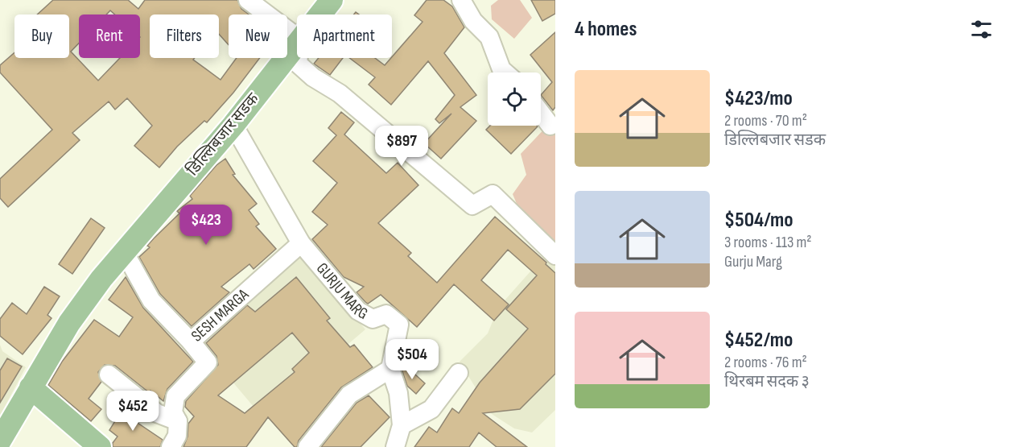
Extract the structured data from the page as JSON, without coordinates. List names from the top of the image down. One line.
{"streets":{"main road":["डिल्लिबजार सडक"],"street":["GURJU MARG","SESH MARGA"]},"crossings":[["डिल्लिबजार सडक","GURJU MARG"],["GURJU MARG","SESH MARGA"]],"page":{"heading":"4 homes","chip":["Buy","Rent","Filters","New","Apartment"],"list":[{"name":"$423/mo","note":"2 rooms · 70 m² · डिल्लिबजार सडक"},{"name":"$504/mo","note":"3 rooms · 113 m² · Gurju Marg"},{"name":"$452/mo","note":"2 rooms · 76 m² · थिरबम सदक ३"}],"price":["$897","$423","$504","$452"]}}
